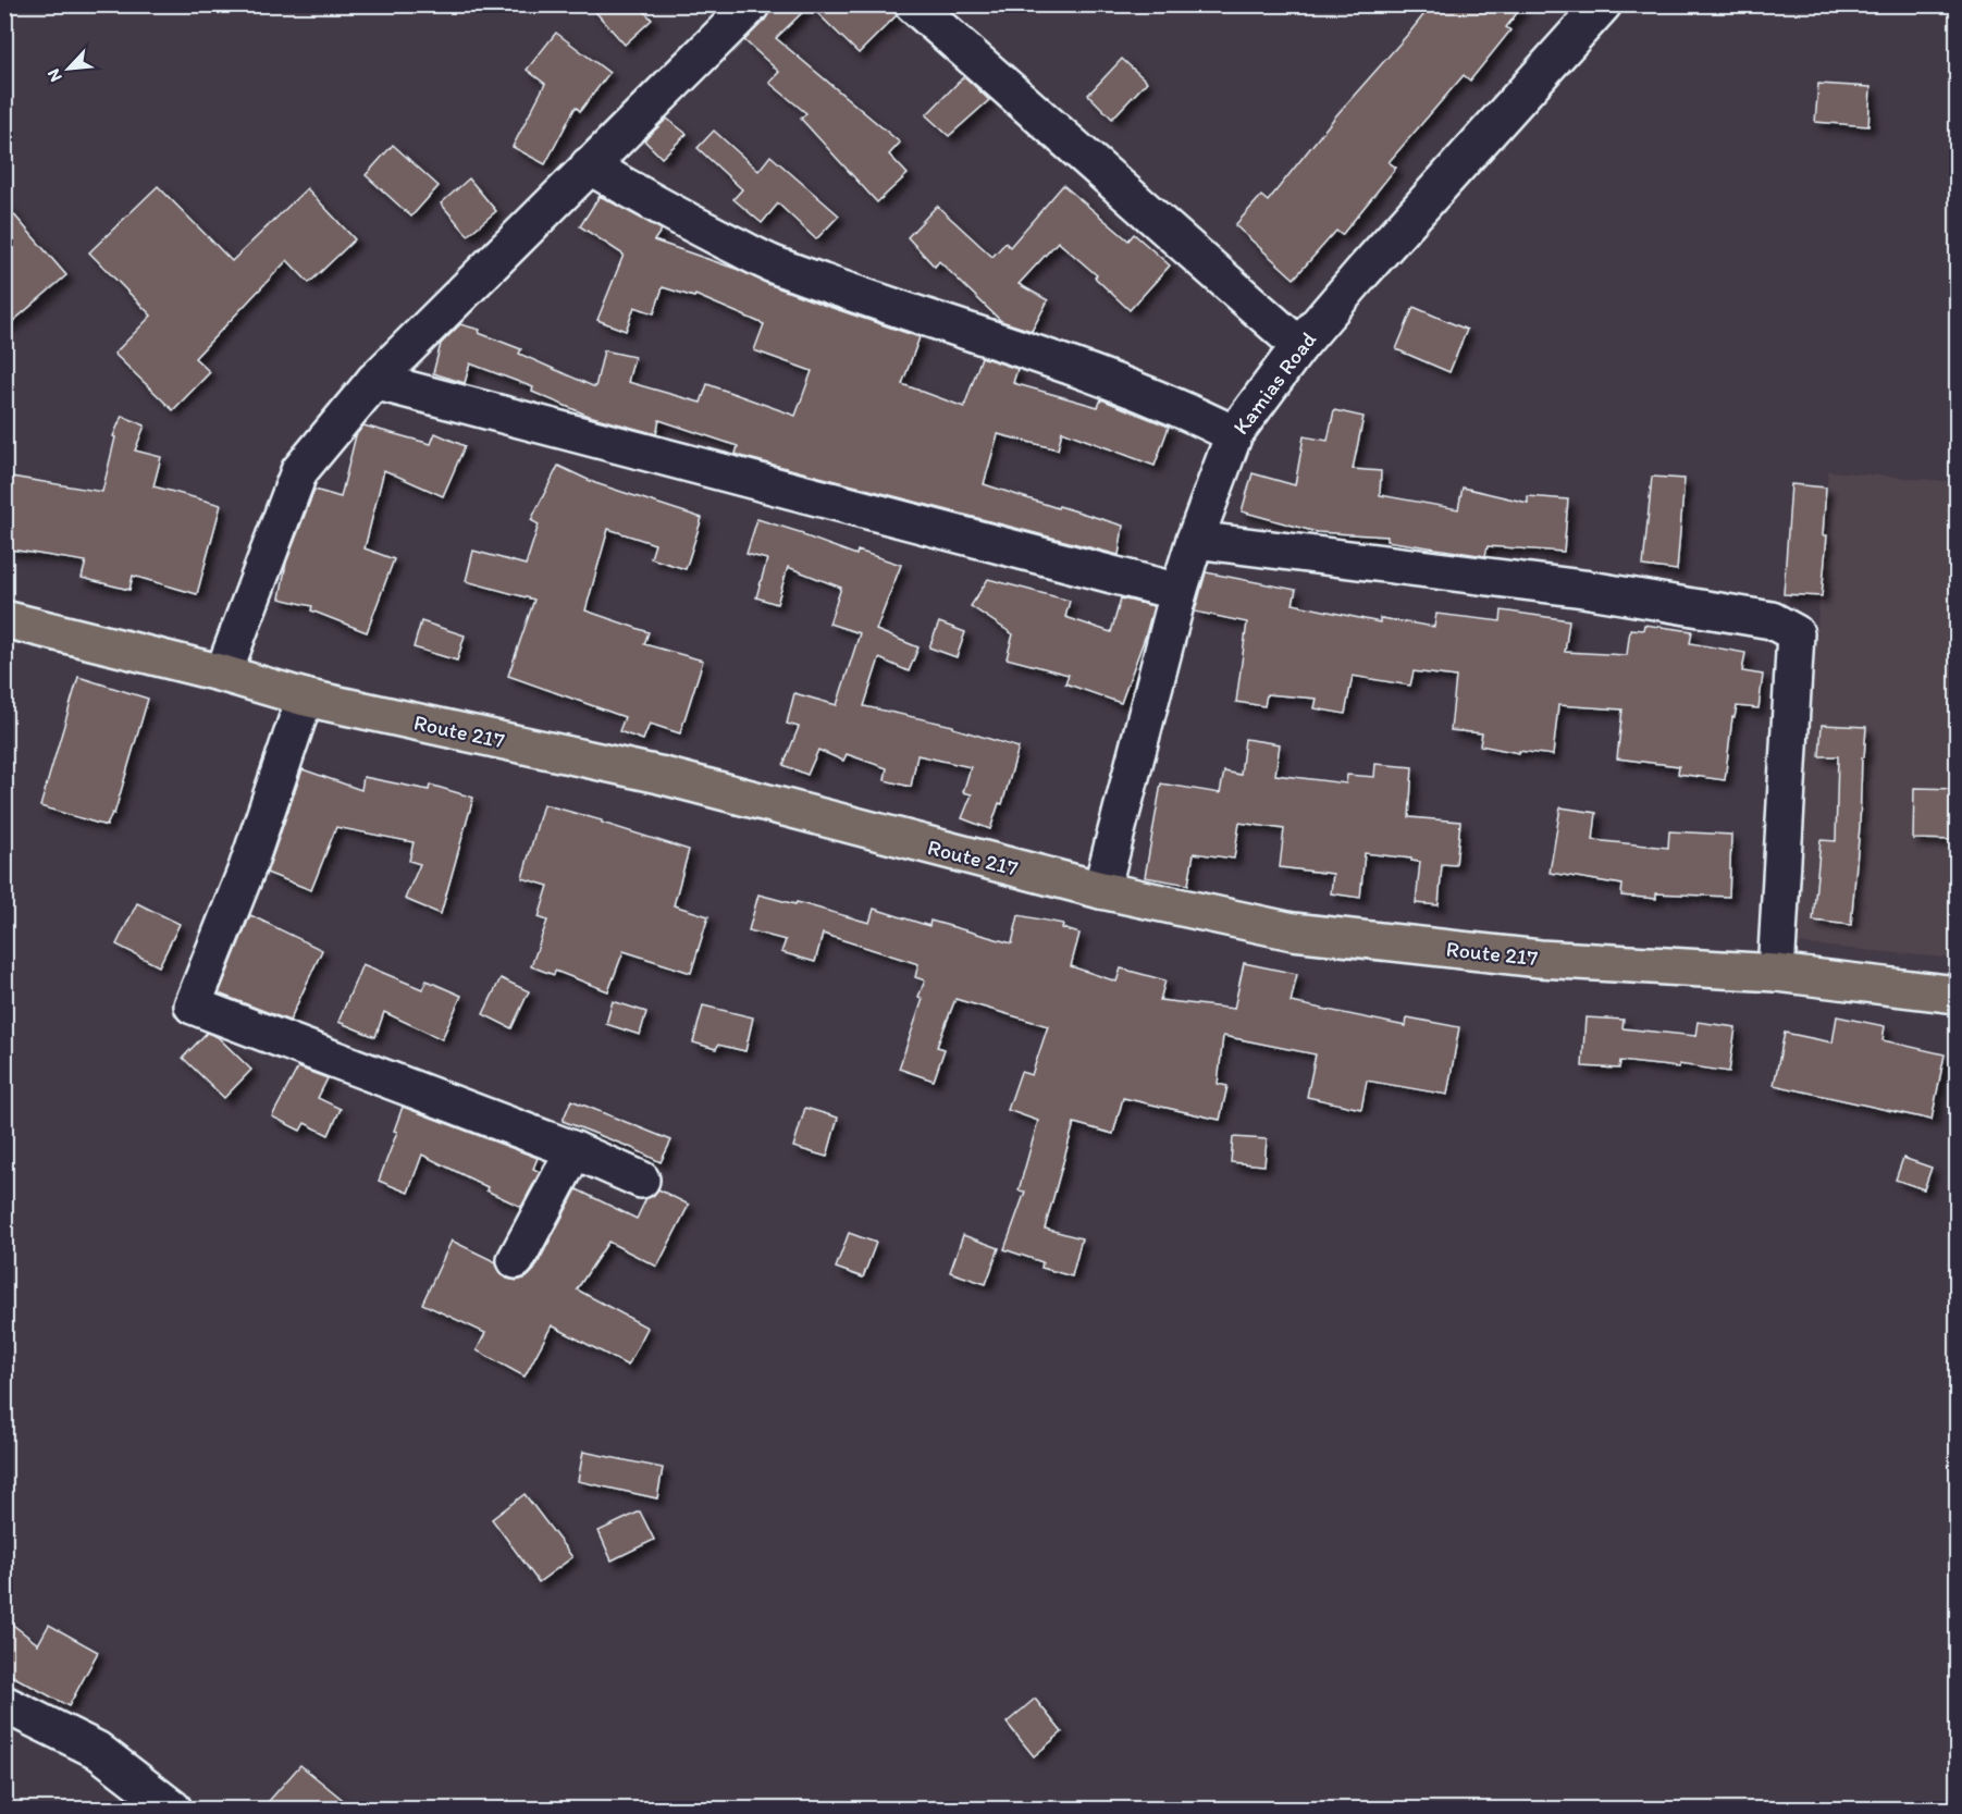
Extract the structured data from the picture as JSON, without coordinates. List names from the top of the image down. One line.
{"streets":{"main road":["Route 217"],"street":["Kamias Road"]},"crossings":[["Kamias Road","Route 217"]],"north":"bottom left"}
